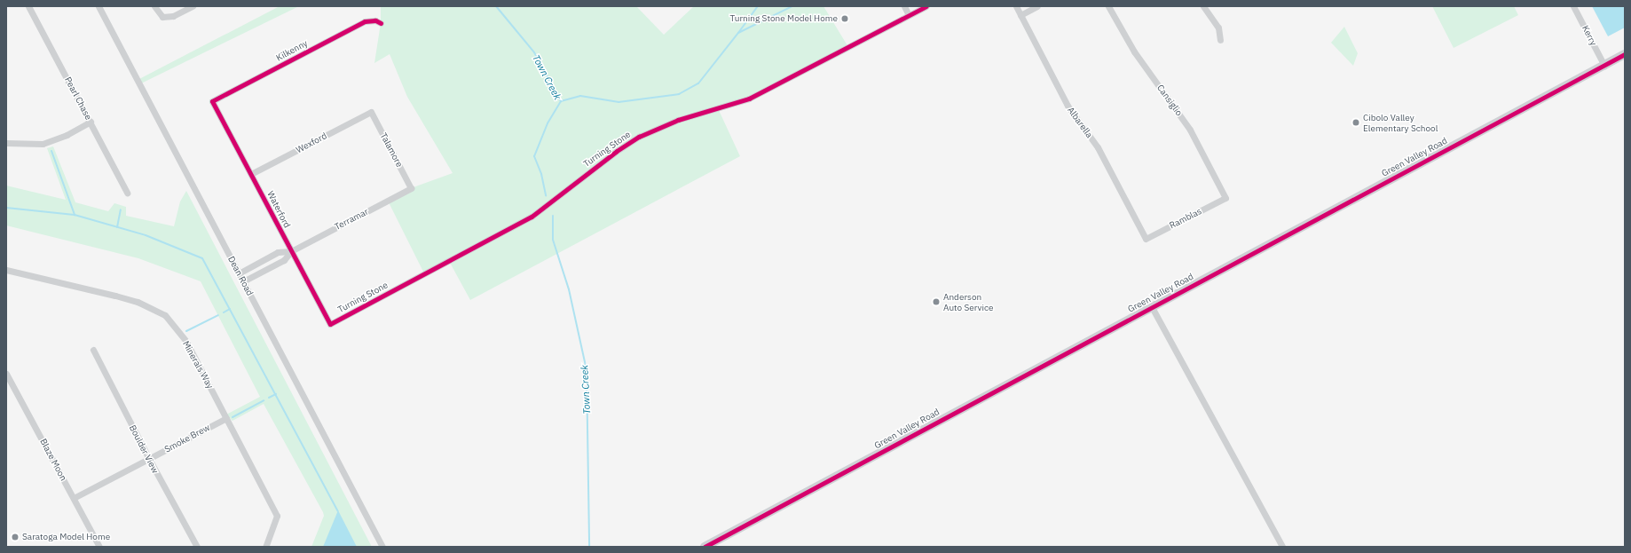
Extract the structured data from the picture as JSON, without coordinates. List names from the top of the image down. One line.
{"streets":{"street":["Kerry","Kilkenny","Pearl Chase","Cansiglio","Albarella","Wexford","Turning Stone","Talamore","Green Valley Road","Waterford","Ramblas","Terramar","Dean Road","Minerals Way","Smoke Brew","Boulder View","Blaze Moon"]},"crossings":[["Kerry","Green Valley Road"],["Kilkenny","Waterford"],["Cansiglio","Ramblas"],["Albarella","Ramblas"],["Wexford","Talamore"],["Wexford","Waterford"],["Turning Stone","Waterford"],["Talamore","Terramar"],["Waterford","Terramar"],["Terramar","Dean Road"],["Minerals Way","Smoke Brew"],["Smoke Brew","Boulder View"],["Smoke Brew","Blaze Moon"]],"water":["Town Creek"],"places":["Turning Stone Model Home","Cibolo Valley Elementary School","Anderson Auto Service","Saratoga Model Home"]}
